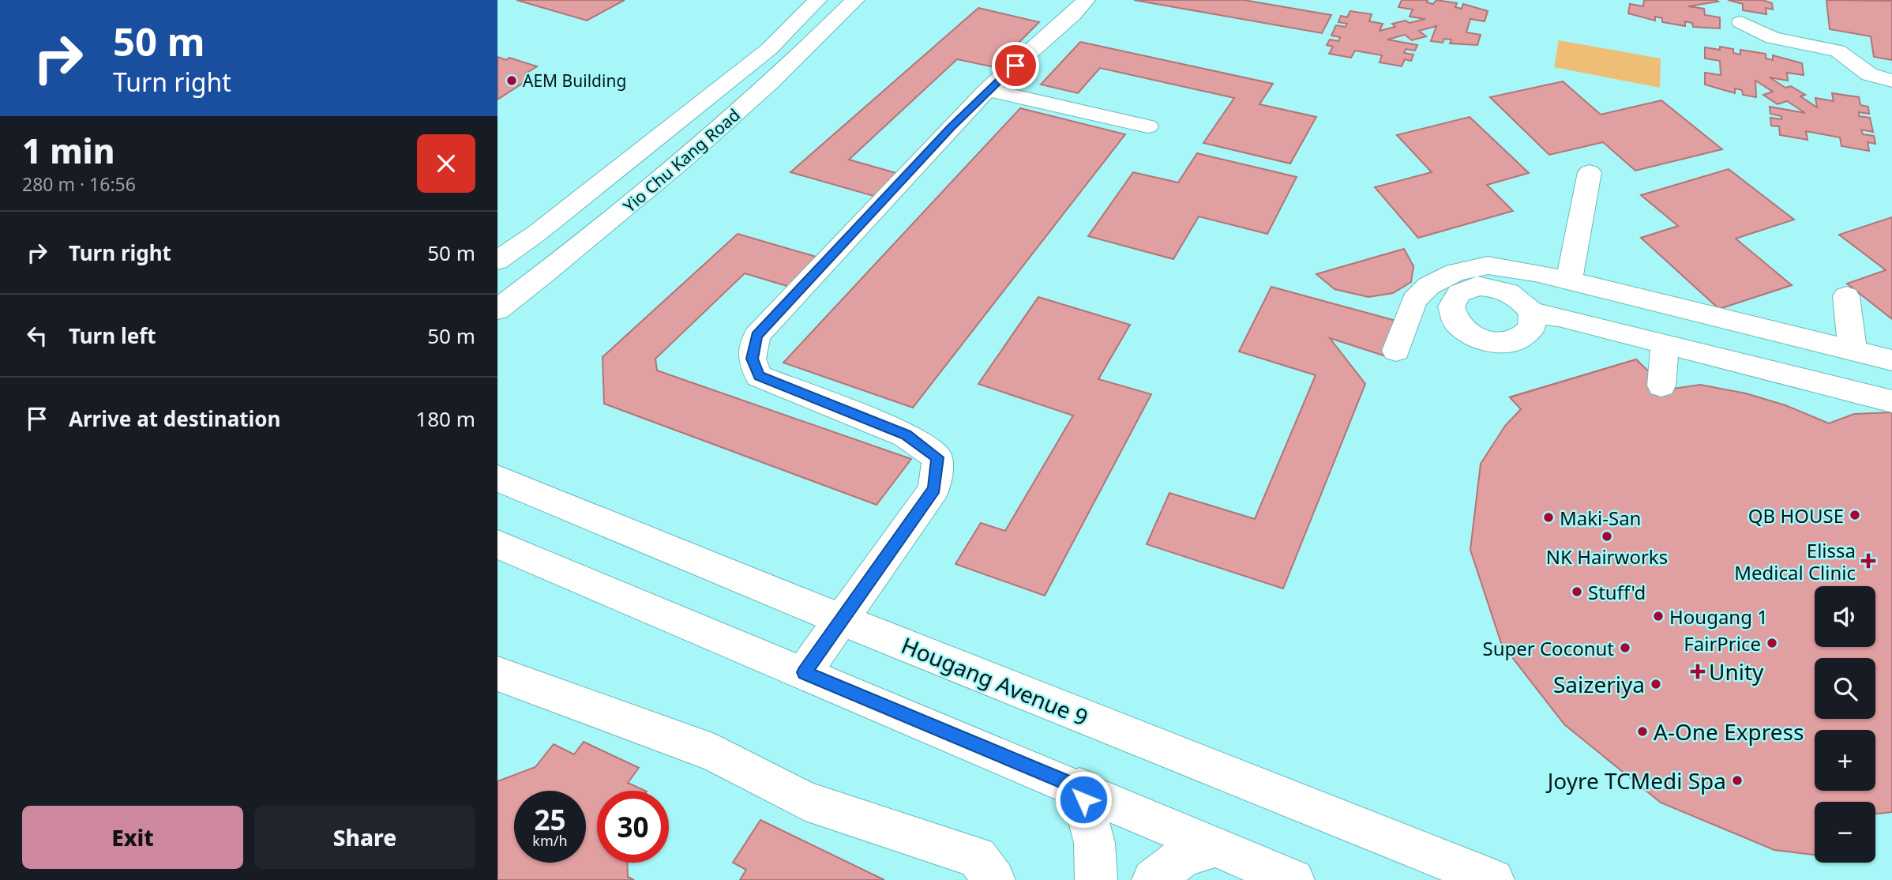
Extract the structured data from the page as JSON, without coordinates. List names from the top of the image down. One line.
{"streets":{"street":["Yio Chu Kang Road","Hougang Avenue 9"]},"places":{"other":["AEM Building","QB HOUSE","Maki-San","NK Hairworks","Stuff'd","Hougang 1","FairPrice","Super Coconut","Saizeriya","A-One Express","Joyre TCMedi Spa"],"health":["Elissa Medical Clinic","Unity"]},"page":{"turn":["50 m","Turn right"],"heading":["1 min","280 m · 16:56"],"list":[{"name":"Turn right","value":"50 m"},{"name":"Turn left","value":"50 m"},{"name":"Arrive at destination","value":"180 m"}],"map_buttons":["+","−"],"speed":"25 km/h","limit":"30","buttons":["Exit","Share"]}}
